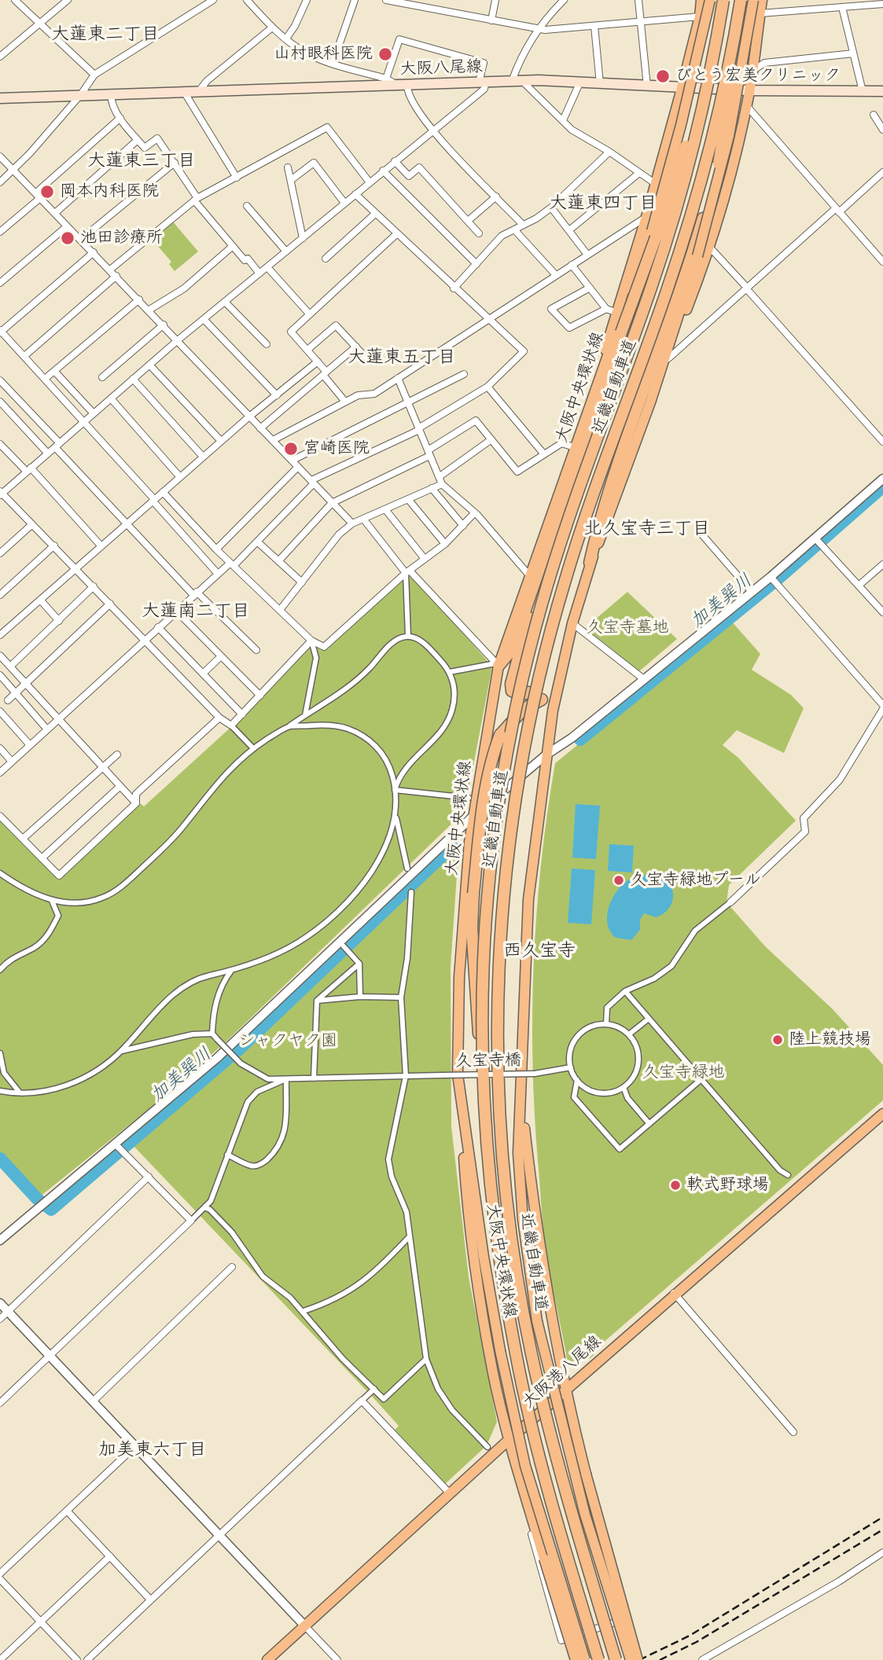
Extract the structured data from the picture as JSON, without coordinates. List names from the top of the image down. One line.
{"streets":{"highway":["近畿自動車道"],"main road":["大阪八尾線","大阪中央環状線","大阪港八尾線"],"street":["久宝寺橋"]},"districts":["大蓮東二丁目","大蓮東三丁目","大蓮東四丁目","大蓮東五丁目","北久宝寺三丁目","大蓮南二丁目","西久宝寺","加美東六丁目"],"water":["加美巽川"],"parks":["久宝寺墓地","シャクヤク園","久宝寺緑地"],"places":["山村眼科医院","びとう宏美クリニック","岡本内科医院","池田診療所","宮崎医院","久宝寺緑地プール","陸上競技場","軟式野球場"]}
